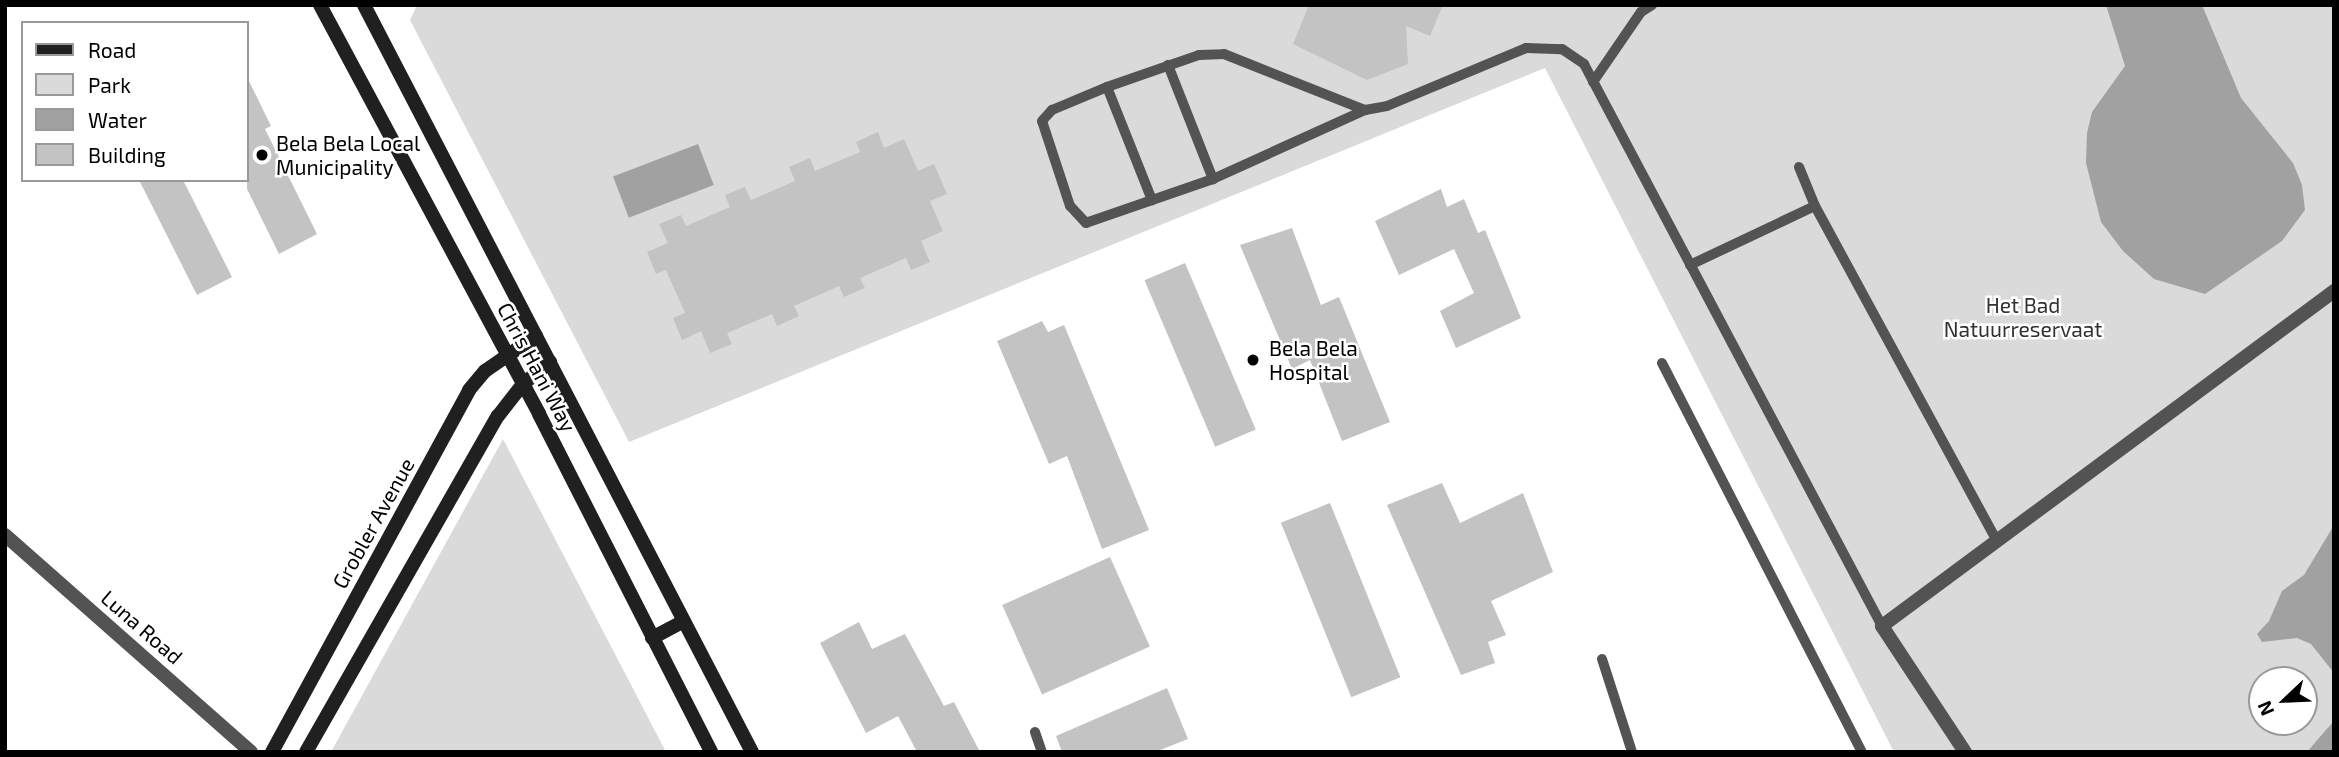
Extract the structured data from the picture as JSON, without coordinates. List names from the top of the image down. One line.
{"streets":{"main road":["Chris Hani Way","Grobler Avenue"],"street":["Luna Road"]},"crossings":[["Chris Hani Way","Grobler Avenue"]],"parks":["Het Bad Natuurreservaat"],"places":["Bela Bela Local Municipality","Bela Bela Hospital"],"legend":["Road","Park","Water","Building"],"north":"bottom left"}
